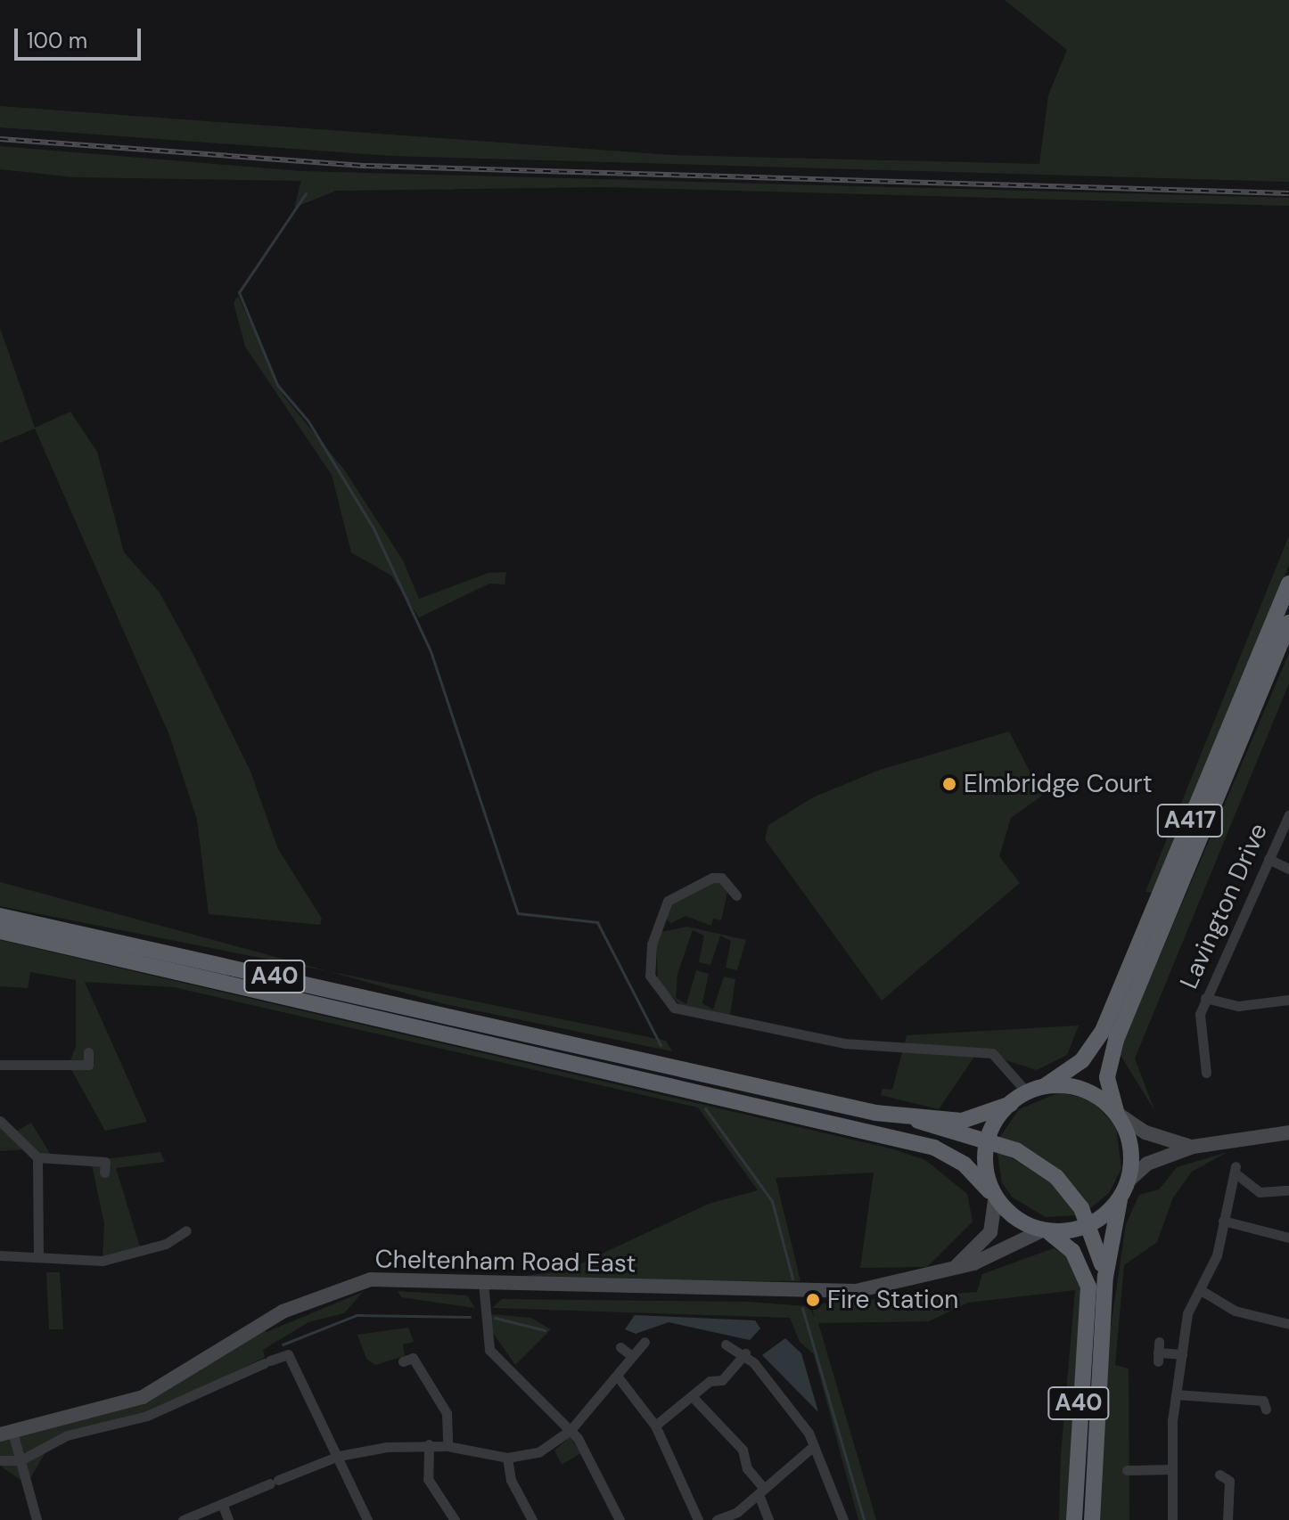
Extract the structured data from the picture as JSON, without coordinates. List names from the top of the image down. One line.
{"streets":{"highway":["A417","A40"],"main road":["Cheltenham Road East"],"street":["Lavington Drive"]},"crossings":[["A417","A40"],["A40","Cheltenham Road East"]],"places":["Elmbridge Court","Fire Station"],"scale_bar":"100 m"}
